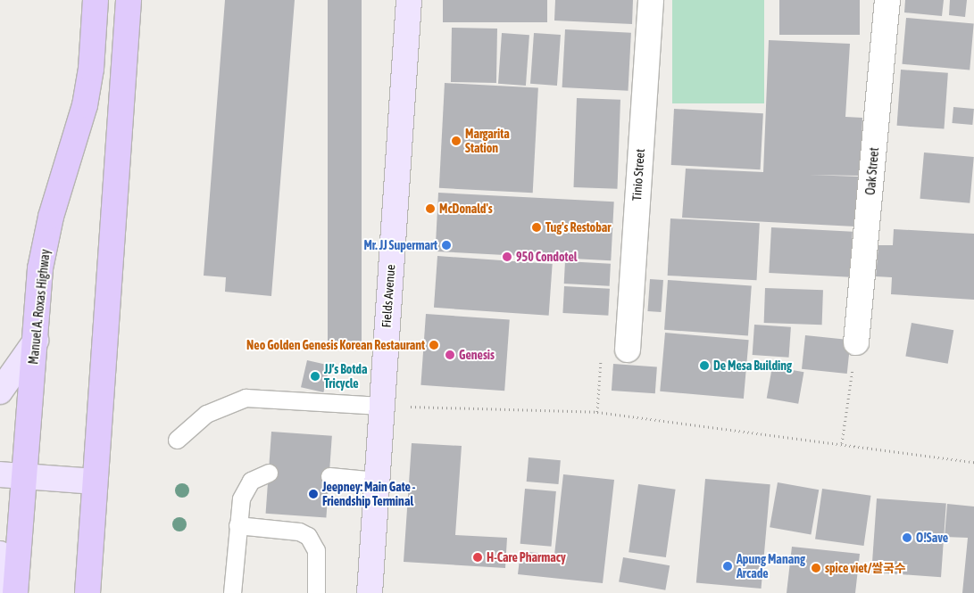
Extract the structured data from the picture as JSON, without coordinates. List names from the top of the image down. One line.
{"streets":{"main road":["Fields Avenue","Manuel A. Roxas Highway"],"street":["Oak Street","Tinio Street"]},"places":["Margarita Station","McDonald's","Tug's Restobar","Mr. JJ Supermart","950 Condotel","Neo Golden Genesis Korean Restaurant","Genesis","De Mesa Building","JJ’s Botda Tricycle","Jeepney: Main Gate - Friendship Terminal","O!Save","H-Care Pharmacy","Apung Manang Arcade","spice viet/쌀국수"]}
